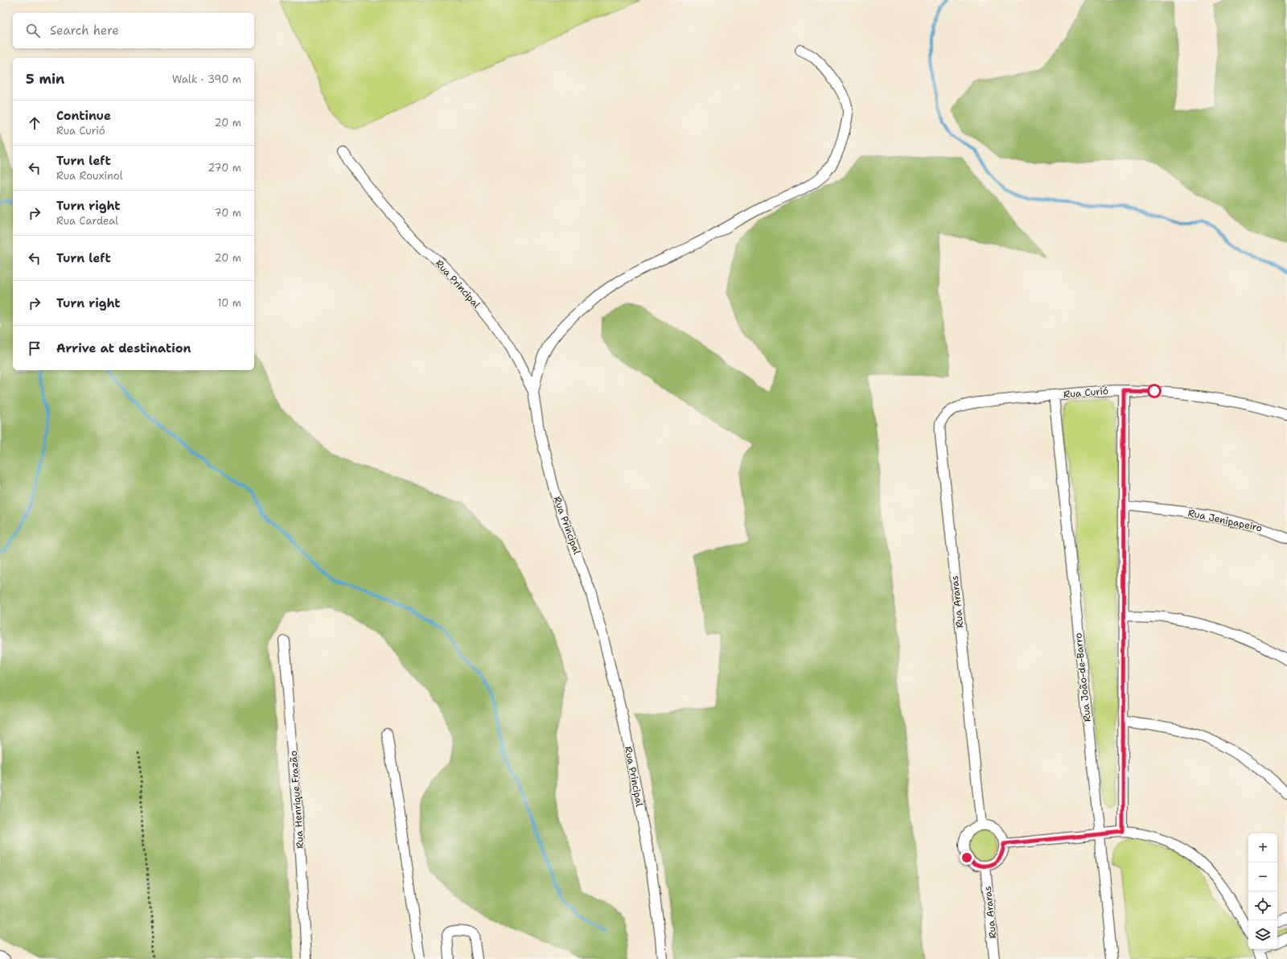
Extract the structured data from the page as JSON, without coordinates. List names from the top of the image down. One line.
{"streets":{"street":["Rua Principal","Rua Curió","Rua Jenipapeiro","Rua Araras","Rua João-de-Barro","Rua Henrique Frazão"]},"crossings":[["Rua Curió","Rua Araras"],["Rua Curió","Rua João-de-Barro"]],"page":{"search":"Search here","heading":["5 min","Walk · 390 m"],"list":[["Continue","Rua Curió","20 m"],["Turn left","Rua Rouxinol","270 m"],["Turn right","Rua Cardeal","70 m"],["Turn left","20 m"],["Turn right","10 m"],"Arrive at destination"],"map_buttons":["+","−"]}}
